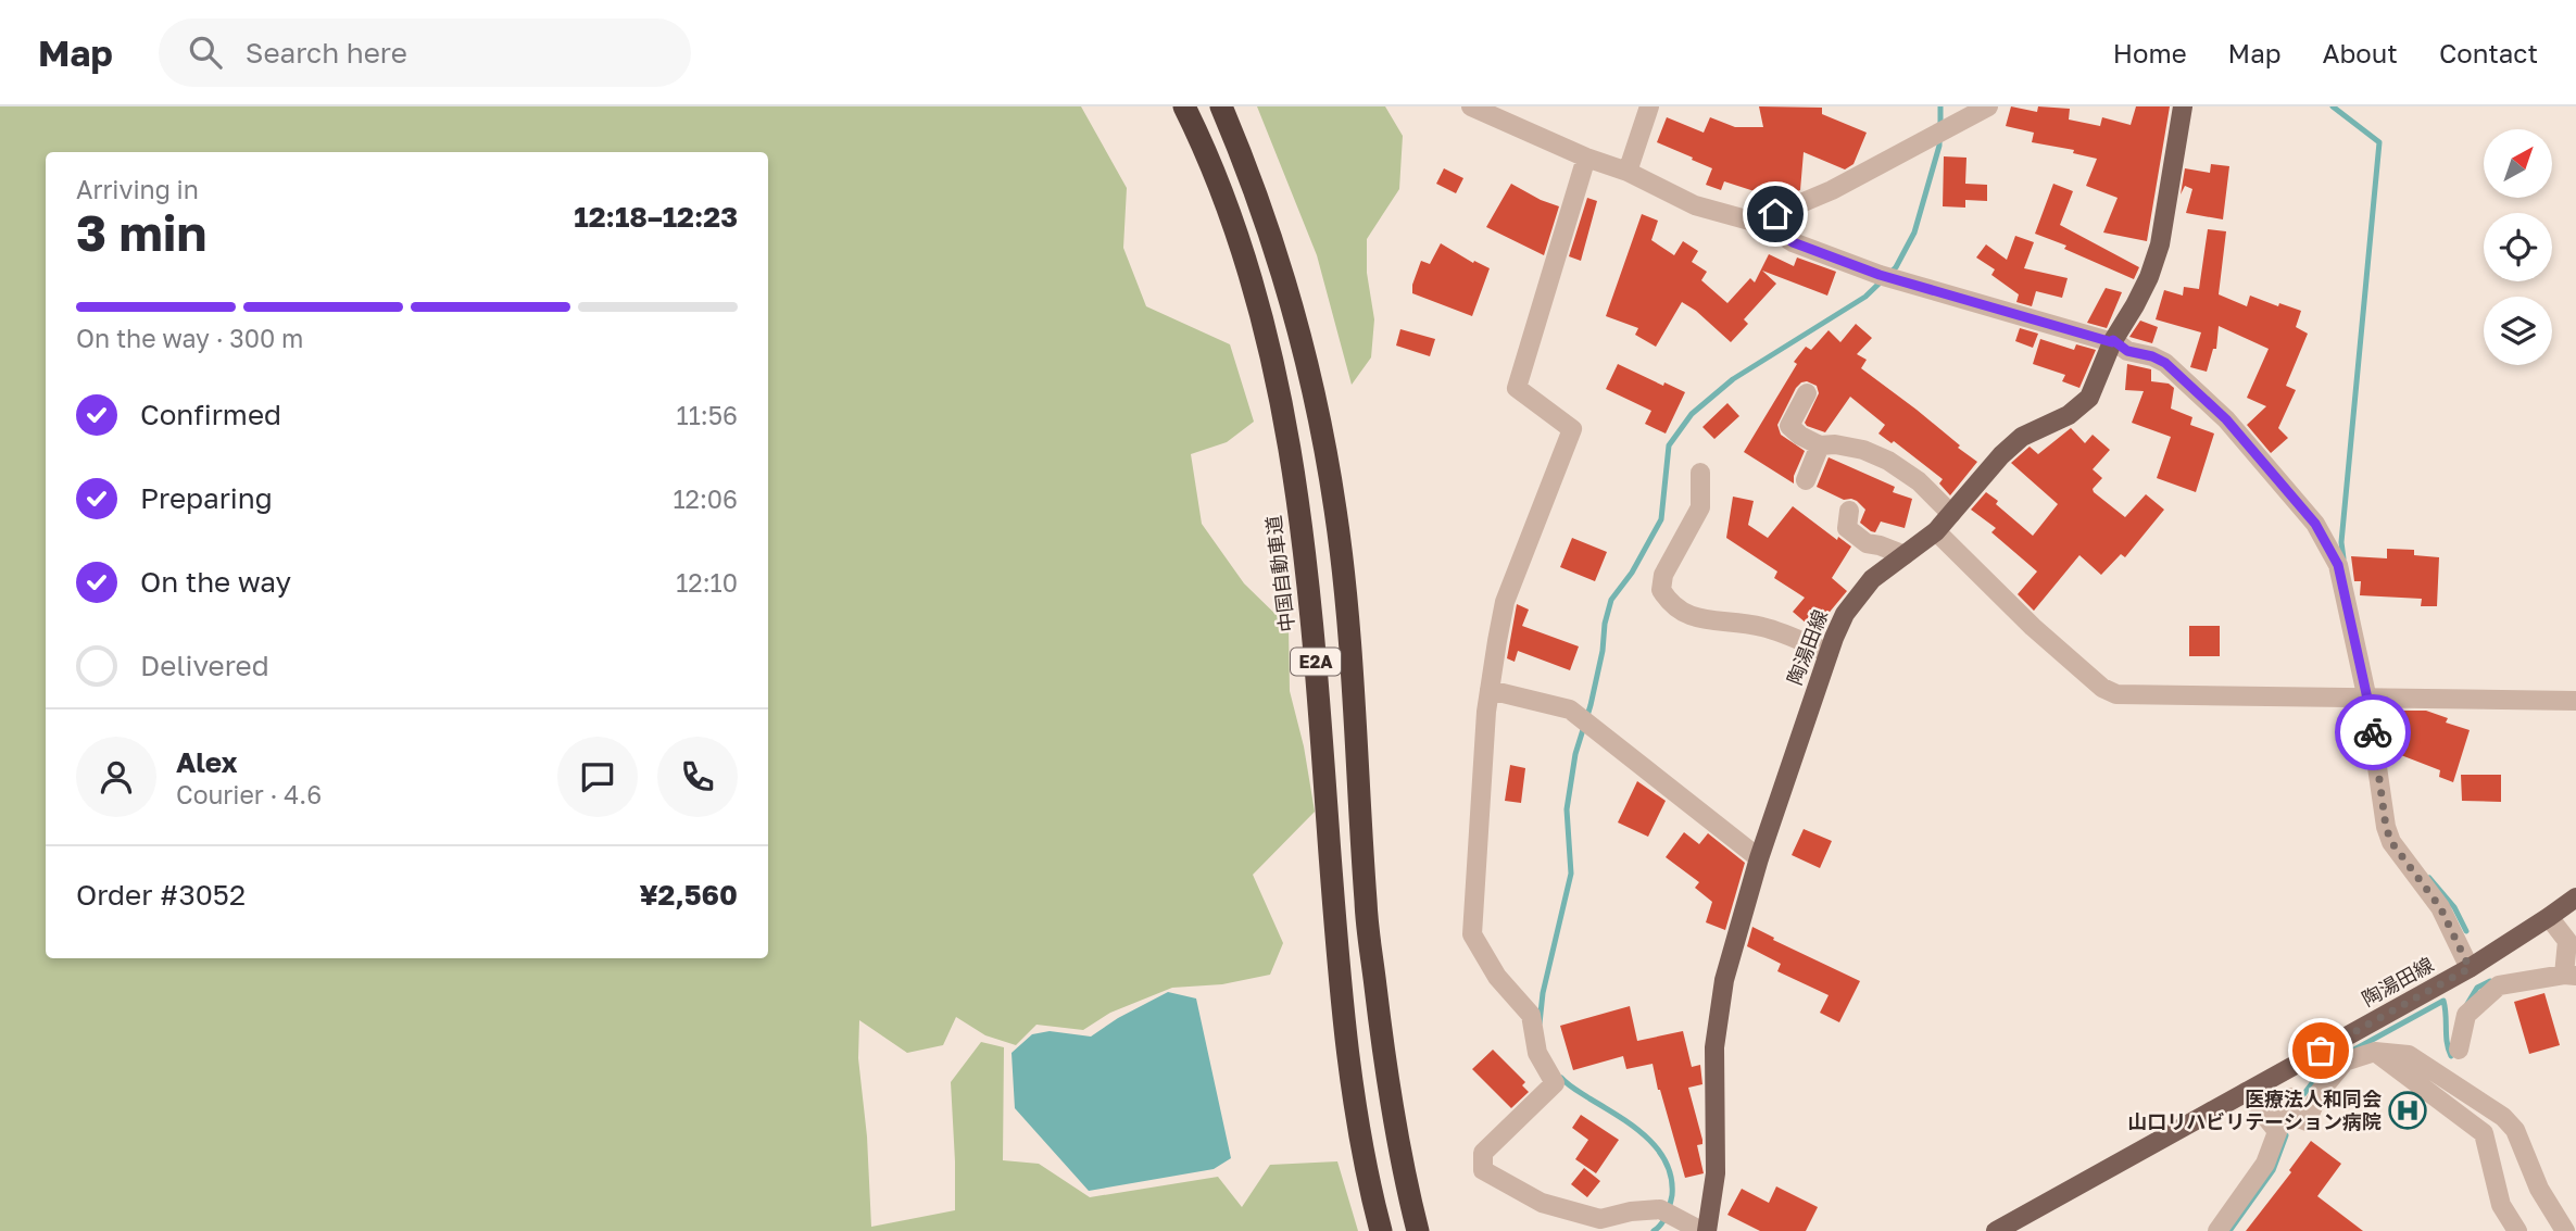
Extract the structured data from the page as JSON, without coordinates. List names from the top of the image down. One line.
{"streets":{"highway":["中国自動車道","E2A"],"main road":["陶湯田線"]},"places":{"hospital":["医療法人和同会 山口リハビリテーション病院"]},"north":"top right","page":{"header":"Map","search":"Search here","nav":["Home","Map","About","Contact"],"heading":["3 min","Arriving in","12:18–12:23"],"panel":["Alex","Courier · 4.6","Order #3052","¥2,560"],"bar":"On the way · 300 m","list":[["Confirmed","11:56"],["Preparing","12:06"],["On the way","12:10"],"Delivered"]}}
